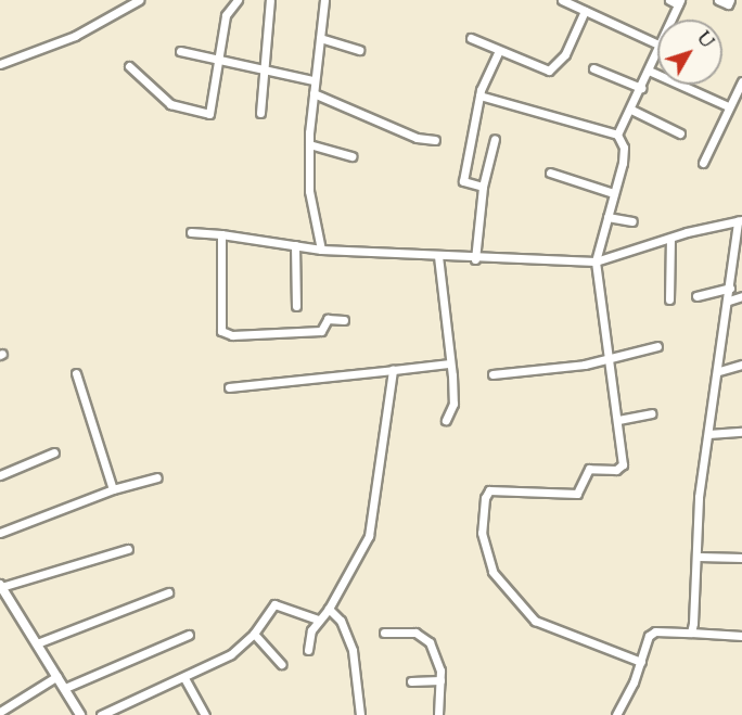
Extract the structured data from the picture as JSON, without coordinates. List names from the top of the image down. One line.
{"north":"top right"}
